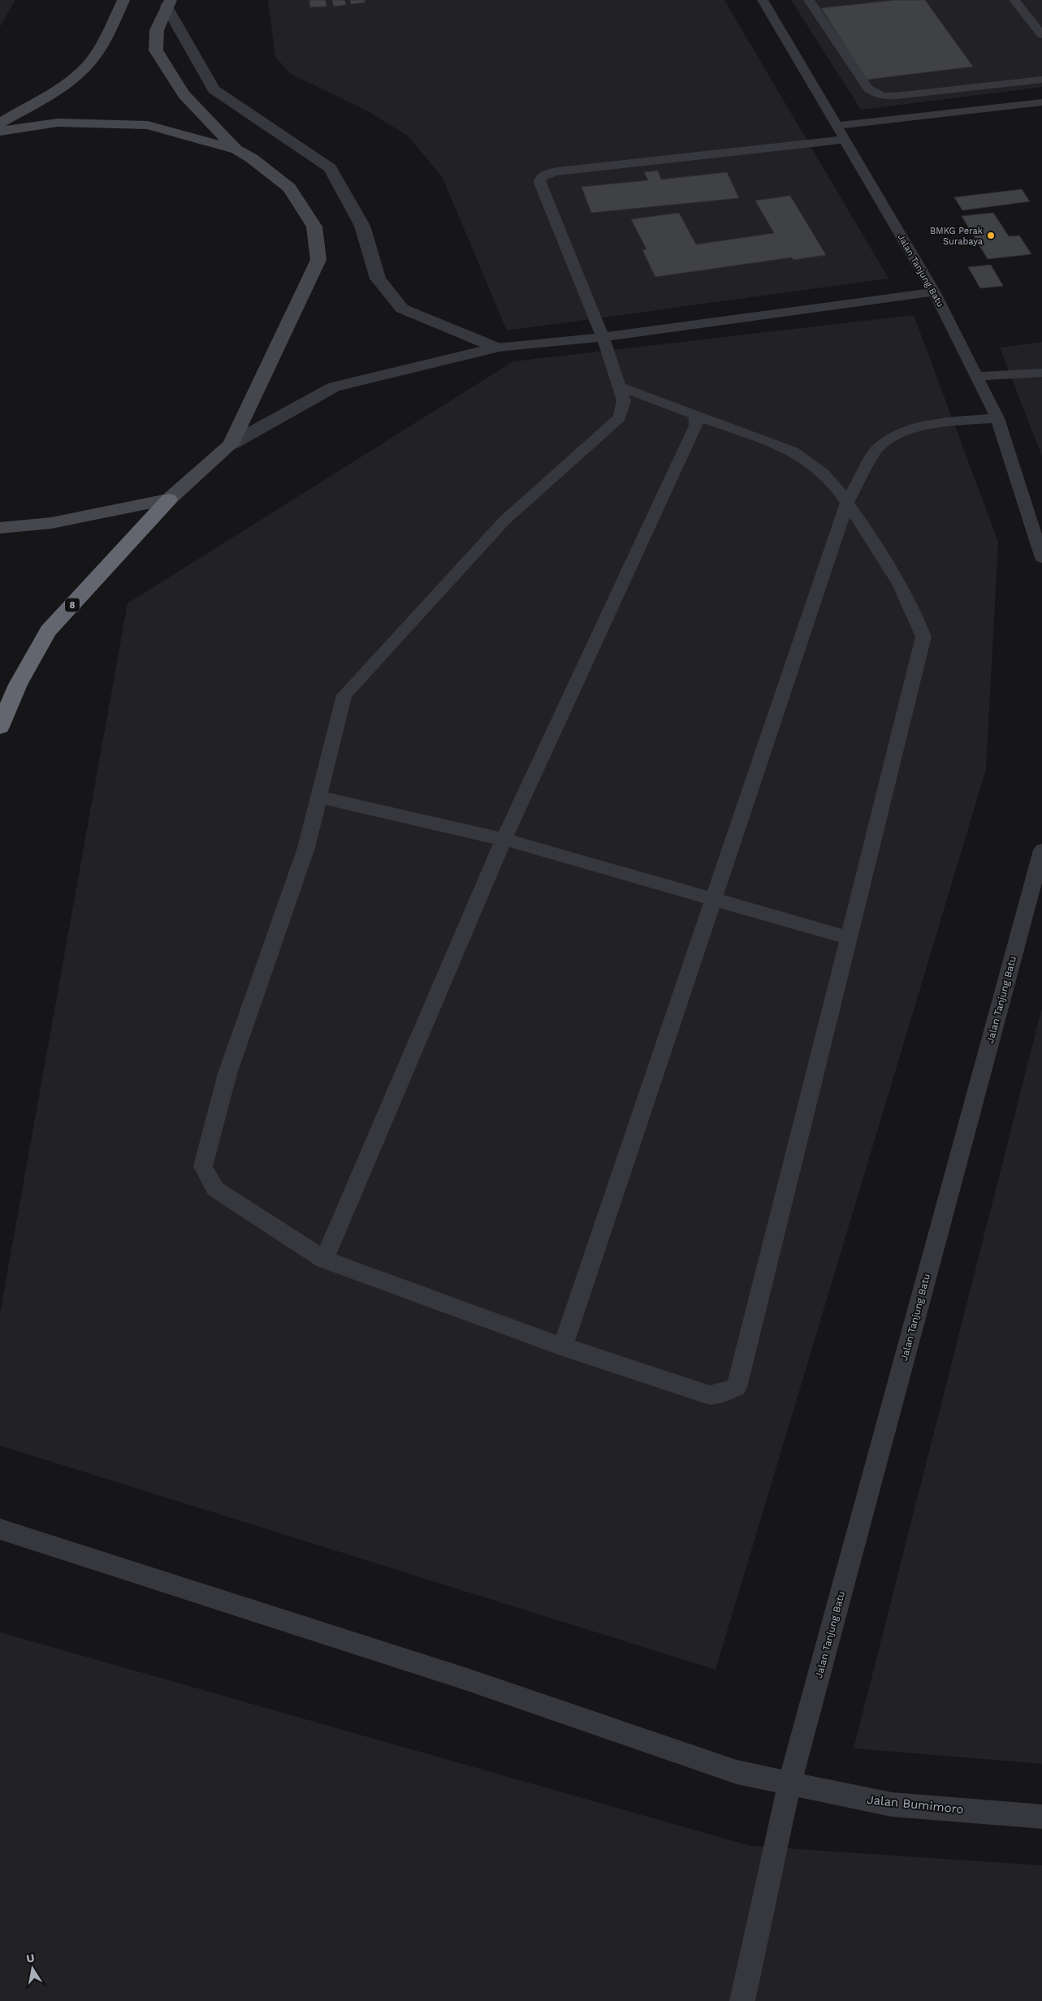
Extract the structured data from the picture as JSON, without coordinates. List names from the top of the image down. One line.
{"streets":{"highway":["8"],"lane":["Jalan Tanjung Batu","Jalan Bumimoro"]},"crossings":[["Jalan Tanjung Batu","Jalan Bumimoro"]],"places":["BMKG Perak Surabaya"],"north":"top"}
